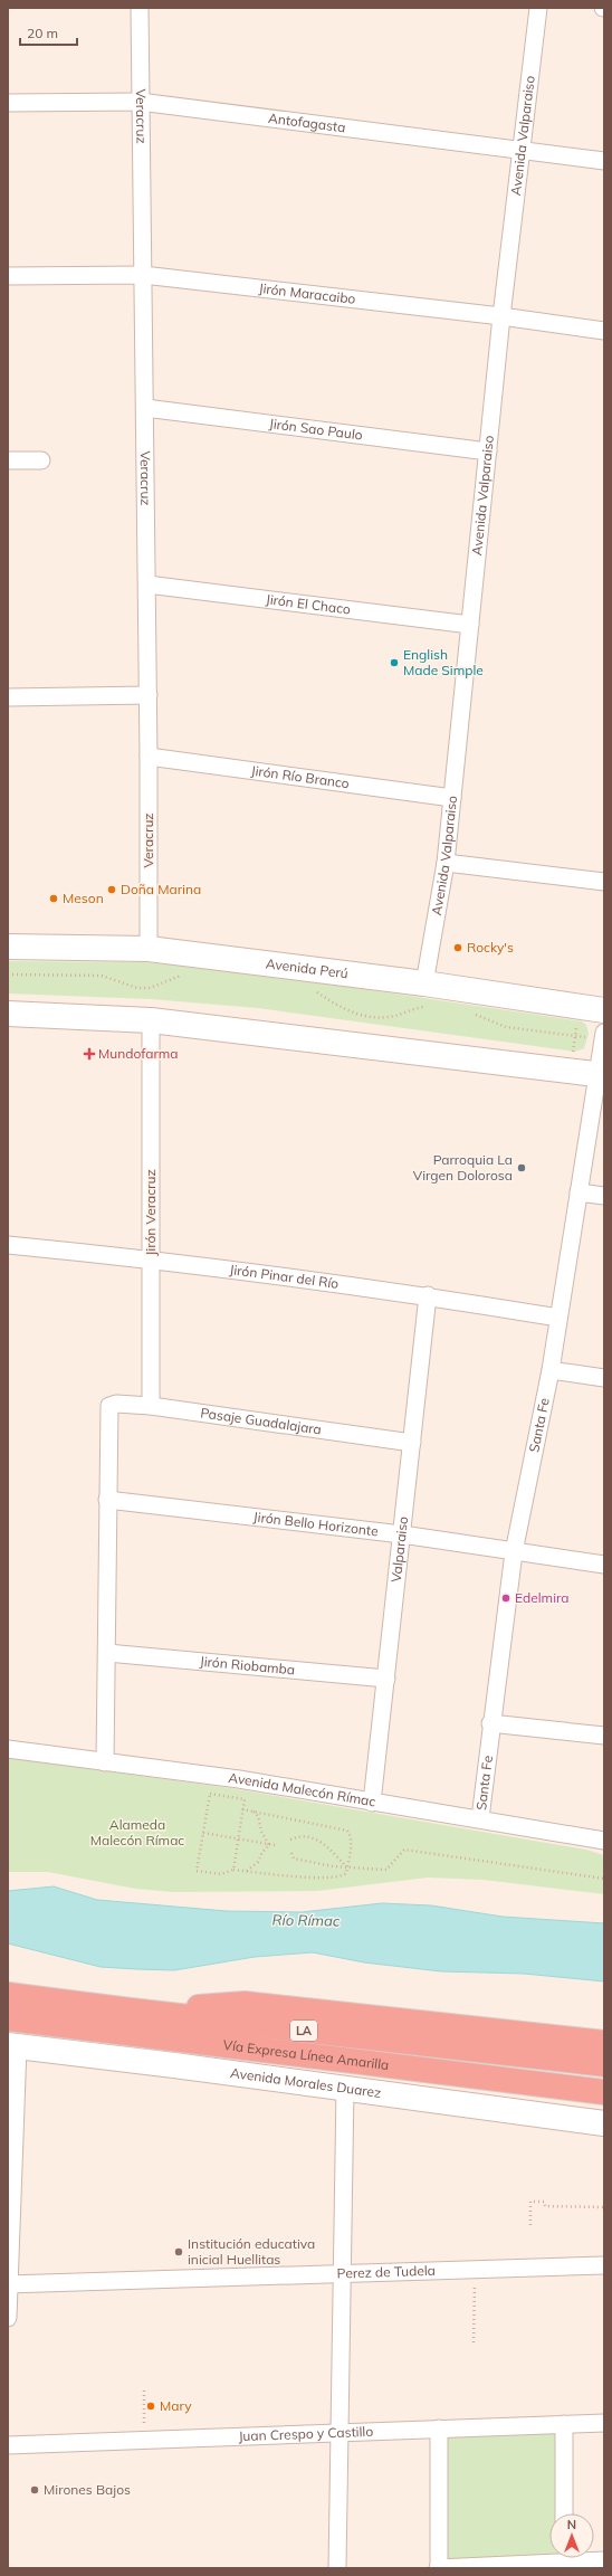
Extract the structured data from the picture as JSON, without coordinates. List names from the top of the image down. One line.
{"streets":{"highway":["LA","Vía Expresa Línea Amarilla"],"main road":["Avenida Perú","Avenida Morales Duarez"],"street":["Veracruz","Antofagasta","Avenida Valparaiso","Jirón Maracaibo","Jirón Sao Paulo","Jirón El Chaco","Jirón Río Branco","Jirón Veracruz","Jirón Pinar del Río","Pasaje Guadalajara","Santa Fe","Jirón Bello Horizonte","Valparaiso","Jirón Riobamba","Avenida Malecón Rímac","Perez de Tudela","Juan Crespo y Castillo"]},"crossings":[["Veracruz","Antofagasta"],["Veracruz","Jirón Maracaibo"],["Veracruz","Jirón Sao Paulo"],["Veracruz","Jirón El Chaco"],["Veracruz","Jirón Río Branco"],["Veracruz","Avenida Perú"],["Antofagasta","Avenida Valparaiso"],["Avenida Valparaiso","Jirón Maracaibo"],["Avenida Valparaiso","Jirón Sao Paulo"],["Avenida Valparaiso","Jirón El Chaco"],["Avenida Valparaiso","Jirón Río Branco"],["Avenida Valparaiso","Avenida Perú"],["Jirón Veracruz","Jirón Pinar del Río"],["Jirón Veracruz","Pasaje Guadalajara"],["Jirón Pinar del Río","Santa Fe"],["Jirón Pinar del Río","Valparaiso"],["Pasaje Guadalajara","Jirón Bello Horizonte"],["Pasaje Guadalajara","Valparaiso"],["Santa Fe","Jirón Bello Horizonte"],["Santa Fe","Avenida Malecón Rímac"],["Jirón Bello Horizonte","Valparaiso"],["Valparaiso","Jirón Riobamba"],["Valparaiso","Avenida Malecón Rímac"]],"water":["Río Rímac"],"parks":["Alameda Malecón Rímac"],"places":{"other":["English Made Simple","Doña Marina","Meson","Rocky's","Parroquia La Virgen Dolorosa","Edelmira","Institución educativa inicial Huellitas","Mary","Mirones Bajos"],"health":["Mundofarma"]},"scale_bar":"20 m","north":"top"}
